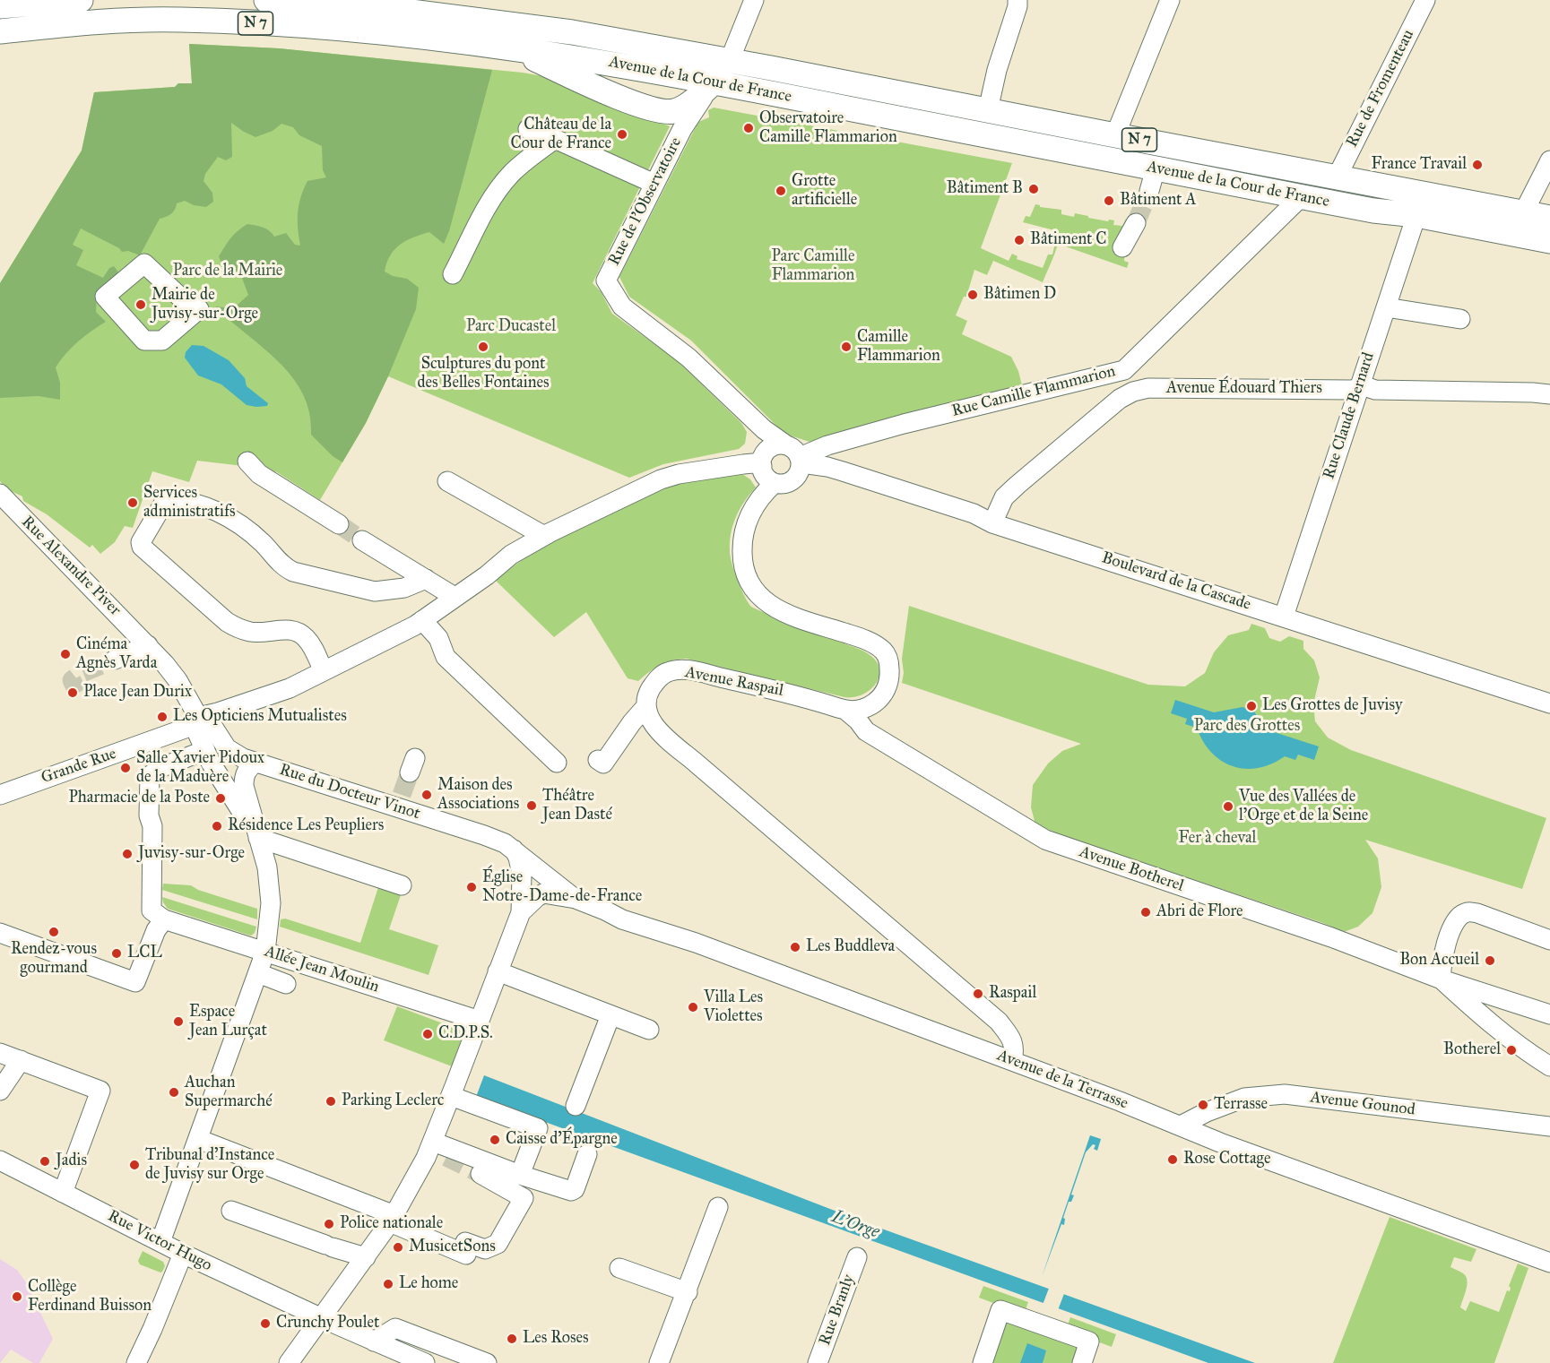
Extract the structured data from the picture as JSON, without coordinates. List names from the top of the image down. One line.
{"streets":{"main road":["N 7","Avenue de la Cour de France"],"street":["Rue de Fromenteau","Rue de l'Observatoire","Avenue Édouard Thiers","Rue Camille Flammarion","Rue Claude Bernard","Rue Alexandre Piver","Boulevard de la Cascade","Avenue Raspail","Grande Rue","Rue du Docteur Vinot","Avenue Botherel","Allée Jean Moulin","Avenue de la Terrasse","Avenue Gounod","Rue Victor Hugo","Rue Branly"]},"crossings":[["Avenue de la Cour de France","Rue de Fromenteau"],["Avenue de la Cour de France","Rue de l'Observatoire"],["Avenue de la Cour de France","Rue Camille Flammarion"],["Avenue de la Cour de France","Rue Claude Bernard"],["Rue de l'Observatoire","Rue Camille Flammarion"],["Rue de l'Observatoire","Boulevard de la Cascade"],["Avenue Édouard Thiers","Rue Claude Bernard"],["Avenue Édouard Thiers","Boulevard de la Cascade"],["Rue Camille Flammarion","Boulevard de la Cascade"],["Rue Claude Bernard","Boulevard de la Cascade"],["Rue Alexandre Piver","Grande Rue"],["Rue Alexandre Piver","Rue du Docteur Vinot"],["Avenue Raspail","Avenue Botherel"],["Grande Rue","Rue du Docteur Vinot"],["Rue du Docteur Vinot","Avenue de la Terrasse"],["Avenue de la Terrasse","Avenue Gounod"]],"water":["L'Orge"],"parks":["Parc Camille Flammarion","Parc de la Mairie","Parc Ducastel","Parc des Grottes","Fer à cheval"],"places":["Observatoire Camille Flammarion","Château de la Cour de France","France Travail","Bâtiment B","Grotte artificielle","Bâtiment A","Bâtiment C","Bâtimen D","Mairie de Juvisy-sur-Orge","Sculptures du pont des Belles Fontaines","Camille Flammarion","Services administratifs","Cinéma Agnès Varda","Place Jean Durix","Les Grottes de Juvisy","Les Opticiens Mutualistes","Salle Xavier Pidoux de la Maduère","Maison des Associations","Pharmacie de la Poste","Théâtre Jean Dasté","Vue des Vallées de l'Orge et de la Seine","Résidence Les Peupliers","Juvisy-sur-Orge","Église Notre-Dame-de-France","Abri de Flore","Rendez-vous gourmand","Les Buddleva","LCL","Bon Accueil","Raspail","Villa Les Violettes","Espace Jean Lurçat","C.D.P.S.","Botherel","Auchan Supermarché","Parking Leclerc","Terrasse","Caisse d'Épargne","Rose Cottage","Jadis","Tribunal d'Instance de Juvisy sur Orge","Police nationale","MusicetSons","Le home","Collège Ferdinand Buisson","Crunchy Poulet","Les Roses"]}
